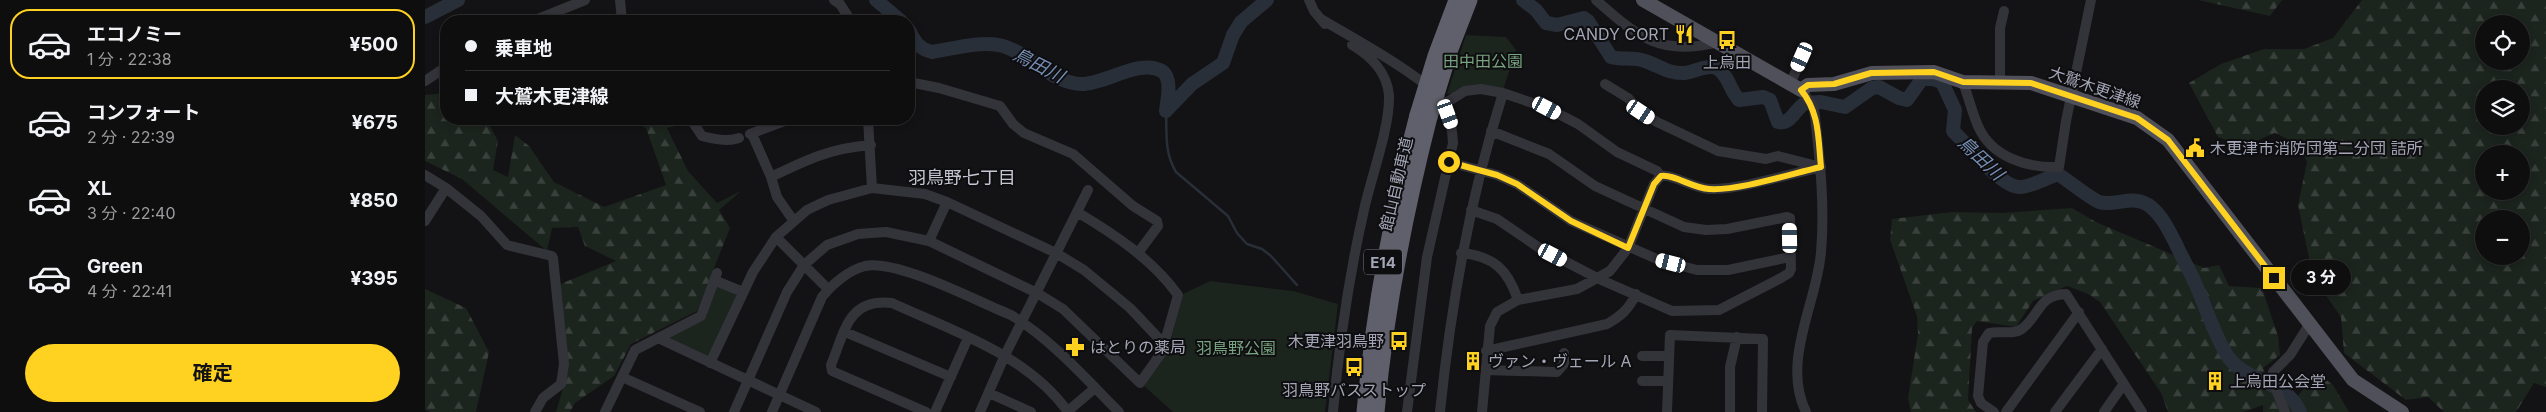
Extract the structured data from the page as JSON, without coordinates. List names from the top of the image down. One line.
{"streets":{"highway":["館山自動車道","E14"],"main road":["大鷲木更津線"]},"districts":["羽鳥野七丁目"],"water":["鳥田川"],"parks":["田中田公園","羽鳥野公園"],"places":{"restaurant":["CANDY CORT"],"bus stop":["上烏田","木更津羽鳥野","羽鳥野バスストップ"],"public building":["木更津市消防団第二分団 詰所"],"pharmacy":["はとりの薬局"],"building":["ヴァン・ヴェール A","上烏田公会堂"]},"page":{"list":[{"name":"エコノミー","note":"1 分 · 22:38","value":"¥500"},{"name":"コンフォート","note":"2 分 · 22:39","value":"¥675"},{"name":"XL","note":"3 分 · 22:40","value":"¥850"},{"name":"Green","note":"4 分 · 22:41","value":"¥395"}],"map_buttons":["+","−"],"banner":["乗車地","大鷲木更津線"],"bubble":"3 分","buttons":"確定"}}
